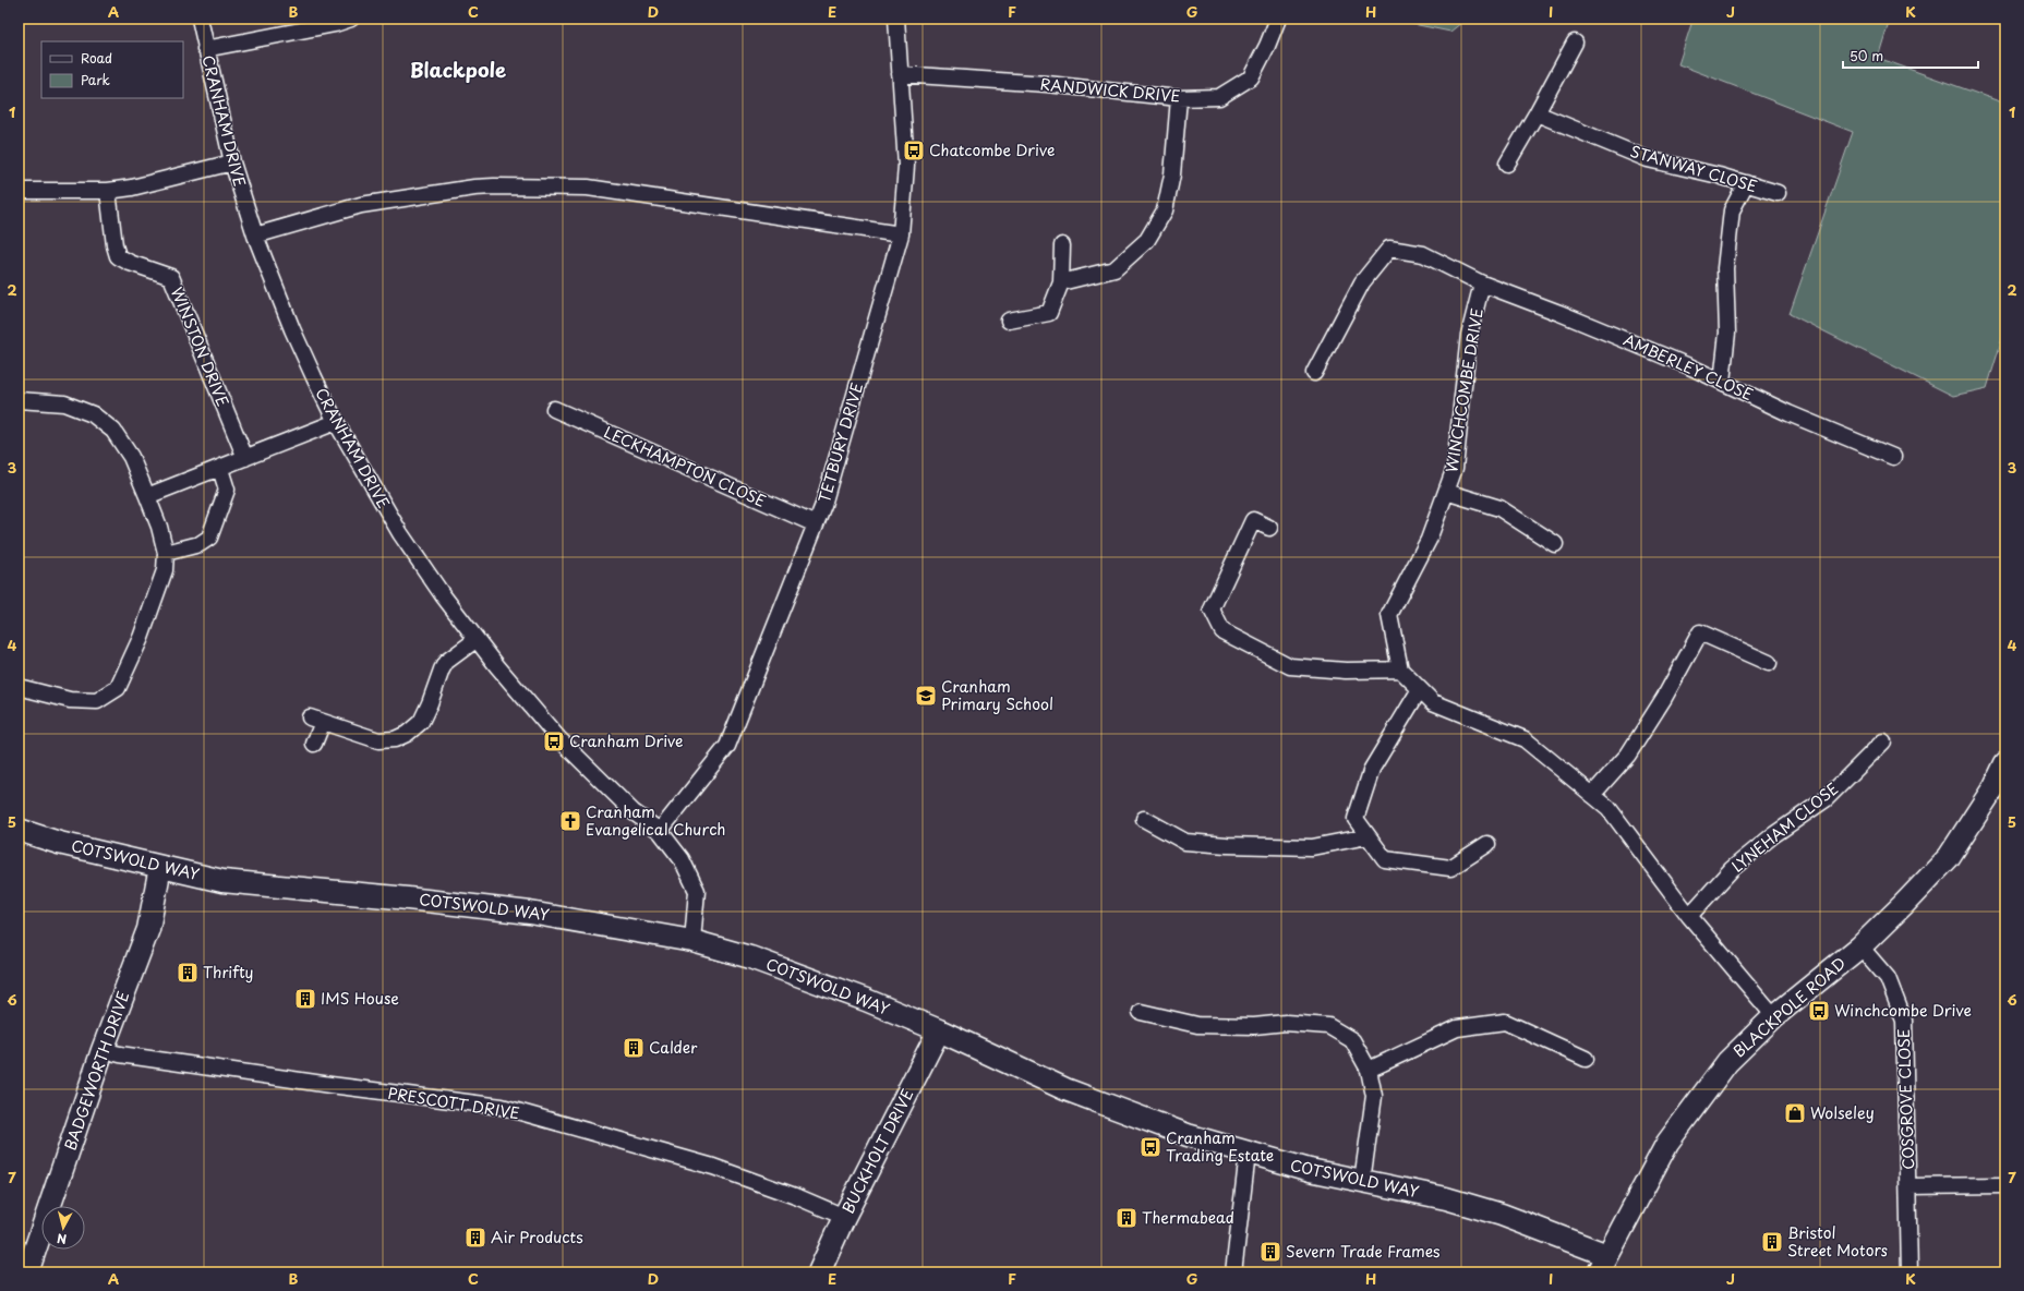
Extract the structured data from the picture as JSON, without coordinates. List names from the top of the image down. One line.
{"streets":{"main road":["COTSWOLD WAY","BLACKPOLE ROAD","BADGEWORTH DRIVE","BUCKHOLT DRIVE"],"street":["RANDWICK DRIVE","CRANHAM DRIVE","STANWAY CLOSE","WINSTON DRIVE","AMBERLEY CLOSE","WINCHCOMBE DRIVE","TETBURY DRIVE","LECKHAMPTON CLOSE","LYNEHAM CLOSE","COSGROVE CLOSE","PRESCOTT DRIVE"]},"crossings":[["RANDWICK DRIVE","TETBURY DRIVE"],["CRANHAM DRIVE","TETBURY DRIVE"],["CRANHAM DRIVE","COTSWOLD WAY"],["AMBERLEY CLOSE","WINCHCOMBE DRIVE"],["TETBURY DRIVE","LECKHAMPTON CLOSE"],["COTSWOLD WAY","BLACKPOLE ROAD"],["COTSWOLD WAY","BADGEWORTH DRIVE"],["COTSWOLD WAY","BUCKHOLT DRIVE"],["BLACKPOLE ROAD","COSGROVE CLOSE"],["BADGEWORTH DRIVE","PRESCOTT DRIVE"],["PRESCOTT DRIVE","BUCKHOLT DRIVE"]],"districts":["Blackpole"],"places":{"bus stop":["Chatcombe Drive","Cranham Drive","Winchcombe Drive","Cranham Trading Estate"],"school or university":["Cranham Primary School"],"church":["Cranham Evangelical Church"],"building":["Thrifty","IMS House","Calder","Thermabead","Air Products","Bristol Street Motors","Severn Trade Frames"],"shop":["Wolseley"]},"legend":["Road","Park"],"scale_bar":"50 m","north":"bottom","grid":{"columns":["A","B","C","D","E","F","G","H","I","J","K"],"rows":["1","2","3","4","5","6","7"]}}
